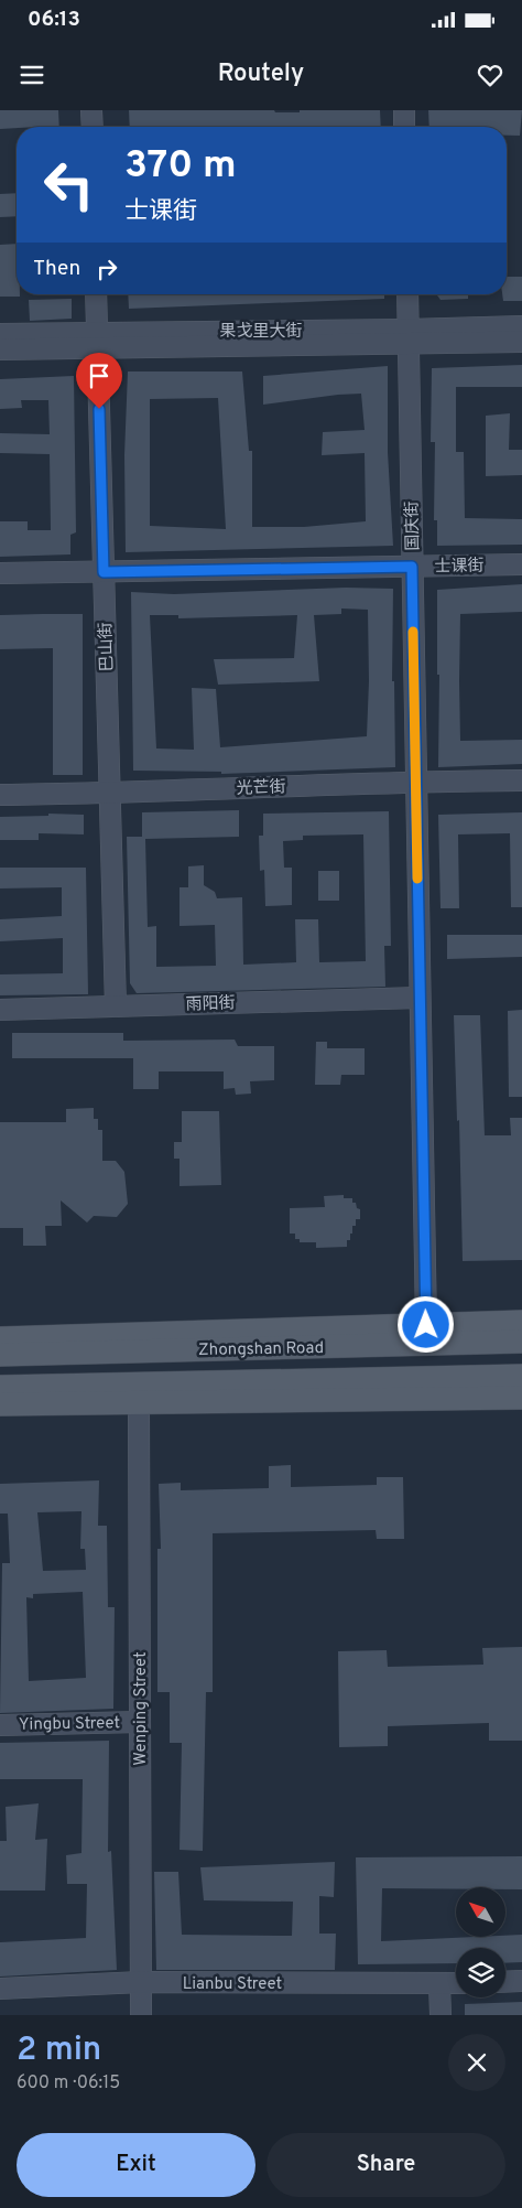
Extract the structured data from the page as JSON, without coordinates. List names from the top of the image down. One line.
{"streets":{"main road":["Zhongshan Road"],"street":["果戈里大街","国庆街","士课街","巴山街","光芒街","雨阳街","Wenping Street","Yingbu Street","Lianbu Street"]},"crossings":[["果戈里大街","国庆街"],["果戈里大街","巴山街"],["国庆街","士课街"],["国庆街","光芒街"],["国庆街","雨阳街"],["士课街","巴山街"],["巴山街","光芒街"],["巴山街","雨阳街"],["Wenping Street","Yingbu Street"],["Wenping Street","Lianbu Street"]],"north":"top left","page":{"status":"06:13","header":"Routely","turn":["370 m","士课街"],"then":"Then","heading":["2 min","600 m · 06:15"],"buttons":["Exit","Share"]}}
